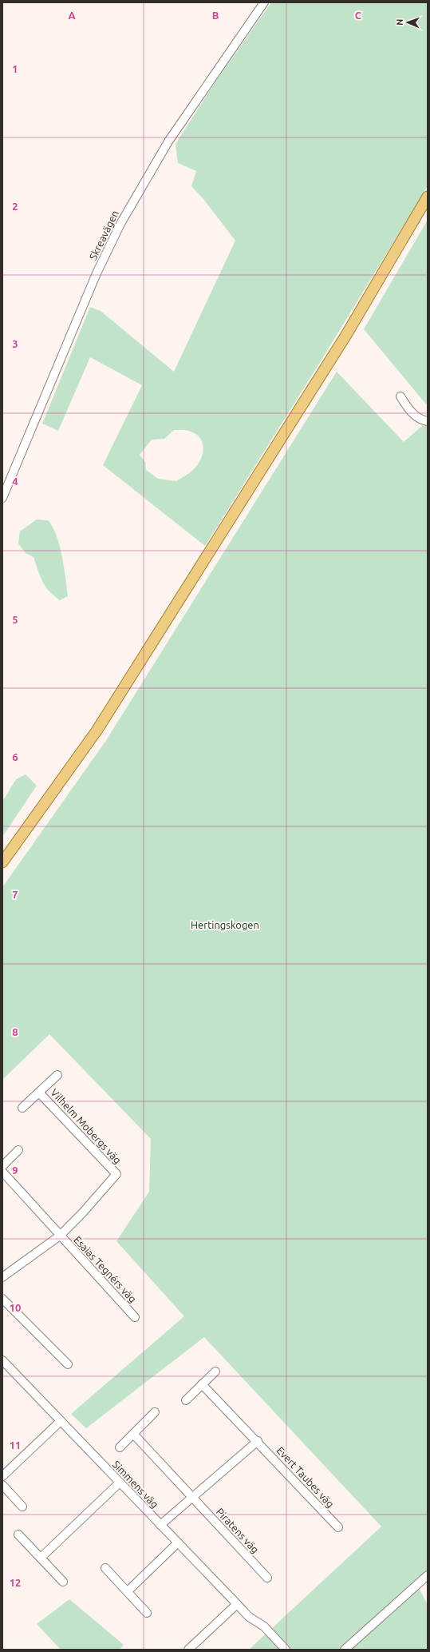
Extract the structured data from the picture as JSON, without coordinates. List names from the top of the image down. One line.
{"streets":{"street":["Skreavägen","Vilhelm Mobergs väg","Esaias Tegnérs väg","Evert Taubes väg","Simmens väg","Piratens väg"]},"crossings":[["Vilhelm Mobergs väg","Esaias Tegnérs väg"]],"parks":["Hertingskogen"],"north":"left","grid":{"columns":["A","B","C"],"rows":["1","2","3","4","5","6","7","8","9","10","11","12"]}}
